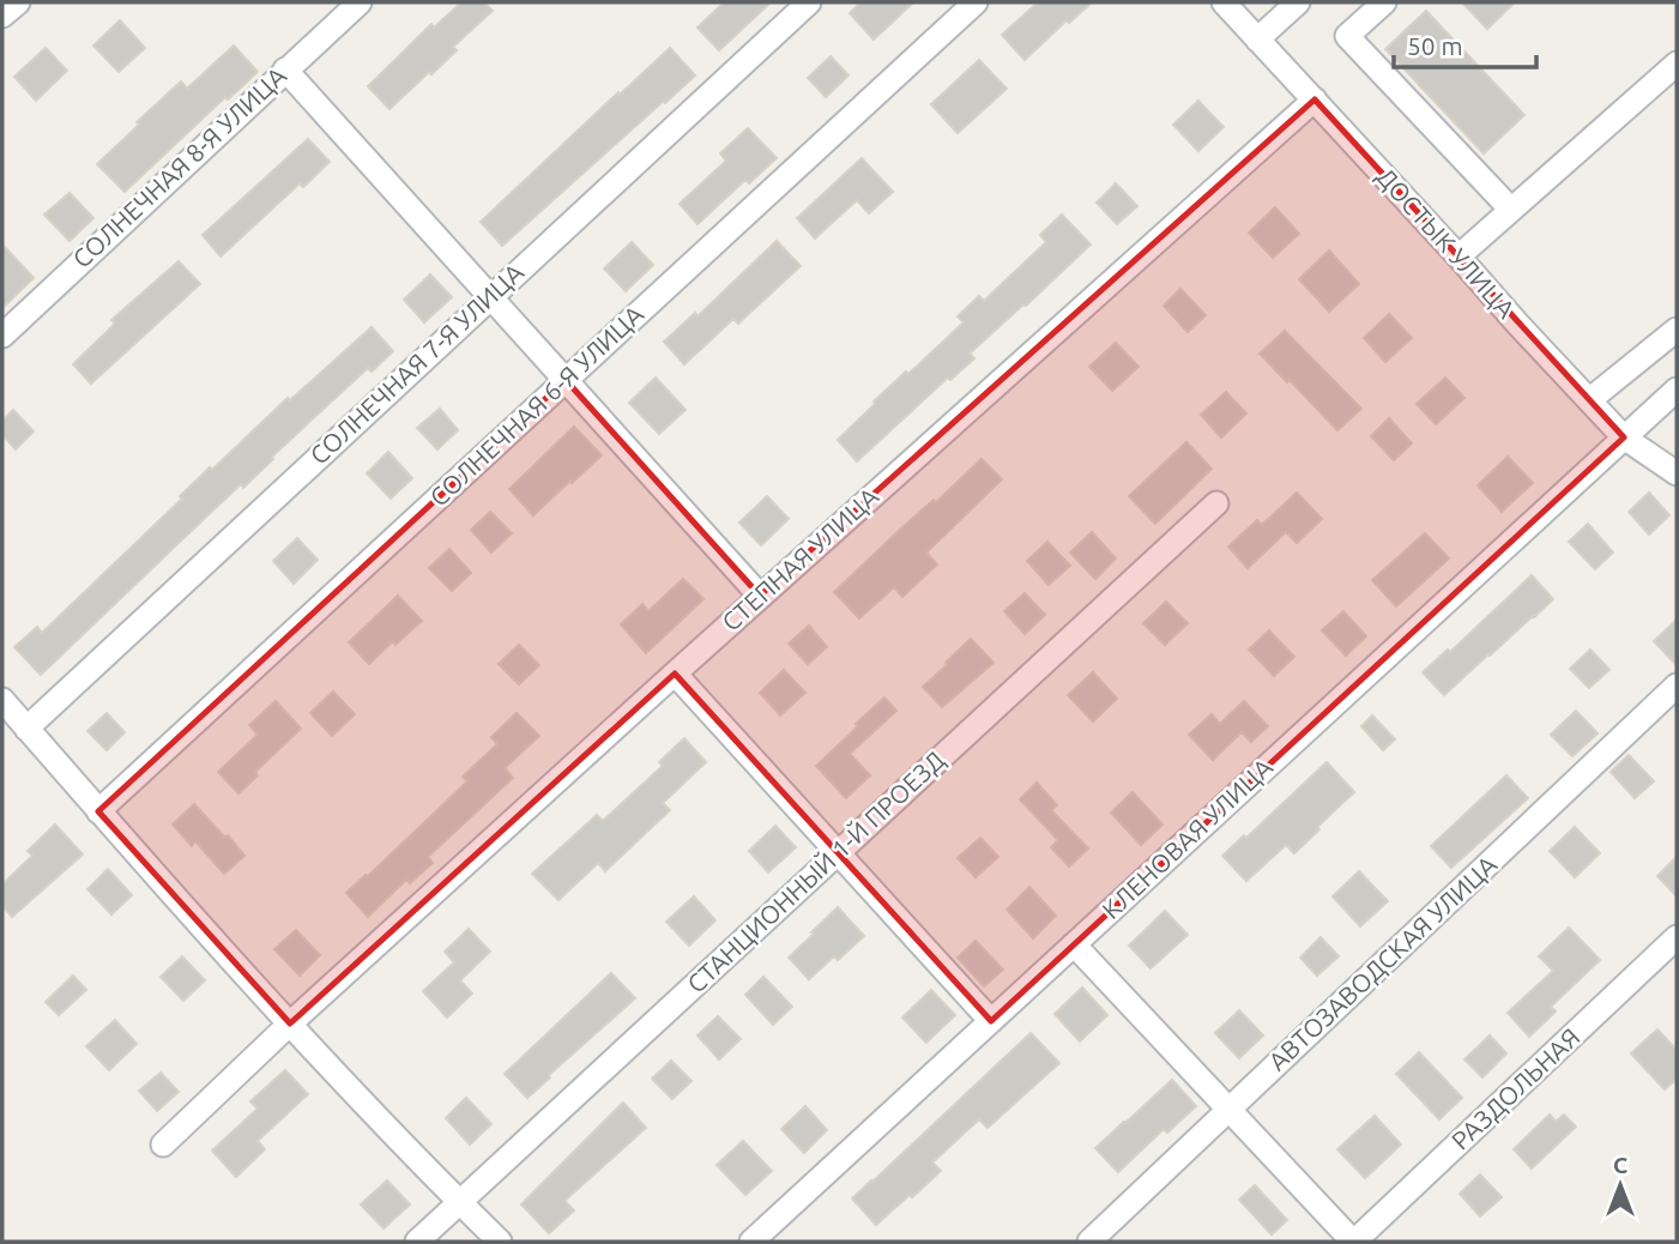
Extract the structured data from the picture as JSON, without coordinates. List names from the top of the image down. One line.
{"streets":{"street":["СОЛНЕЧНАЯ 8-Я УЛИЦА","ДОСТЫК УЛИЦА","СОЛНЕЧНАЯ 7-Я УЛИЦА","СОЛНЕЧНАЯ 6-Я УЛИЦА","СТЕПНАЯ УЛИЦА","КЛЕНОВАЯ УЛИЦА","СТАНЦИОННЫЙ 1-Й ПРОЕЗД","АВТОЗАВОДСКАЯ УЛИЦА","РАЗДОЛЬНАЯ"]},"crossings":[["ДОСТЫК УЛИЦА","СТЕПНАЯ УЛИЦА"],["ДОСТЫК УЛИЦА","КЛЕНОВАЯ УЛИЦА"]],"scale_bar":"50 m","north":"top"}
